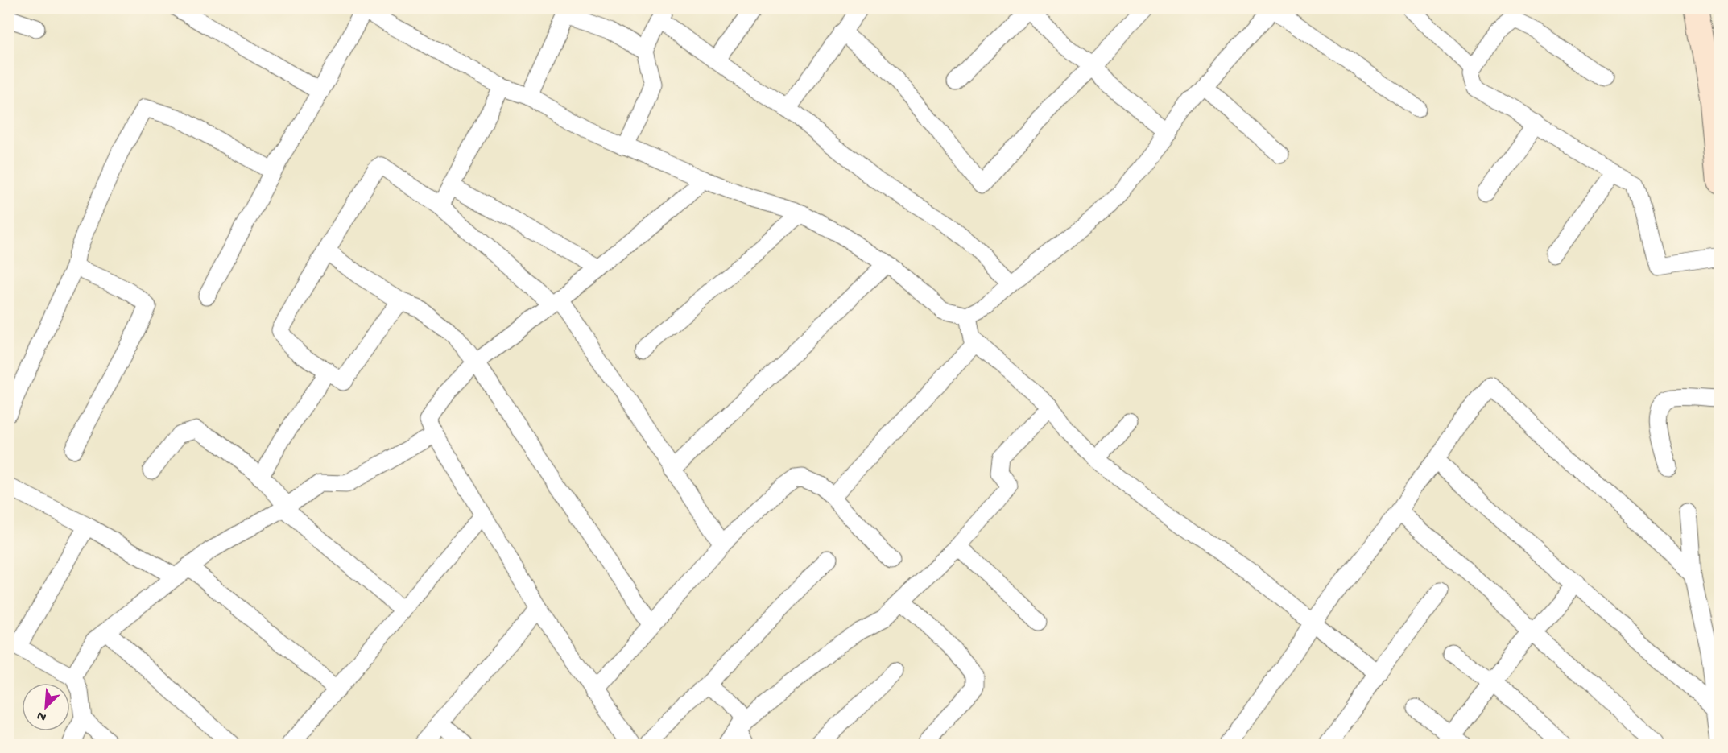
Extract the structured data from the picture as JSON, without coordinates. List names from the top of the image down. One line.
{"north":"bottom left"}
